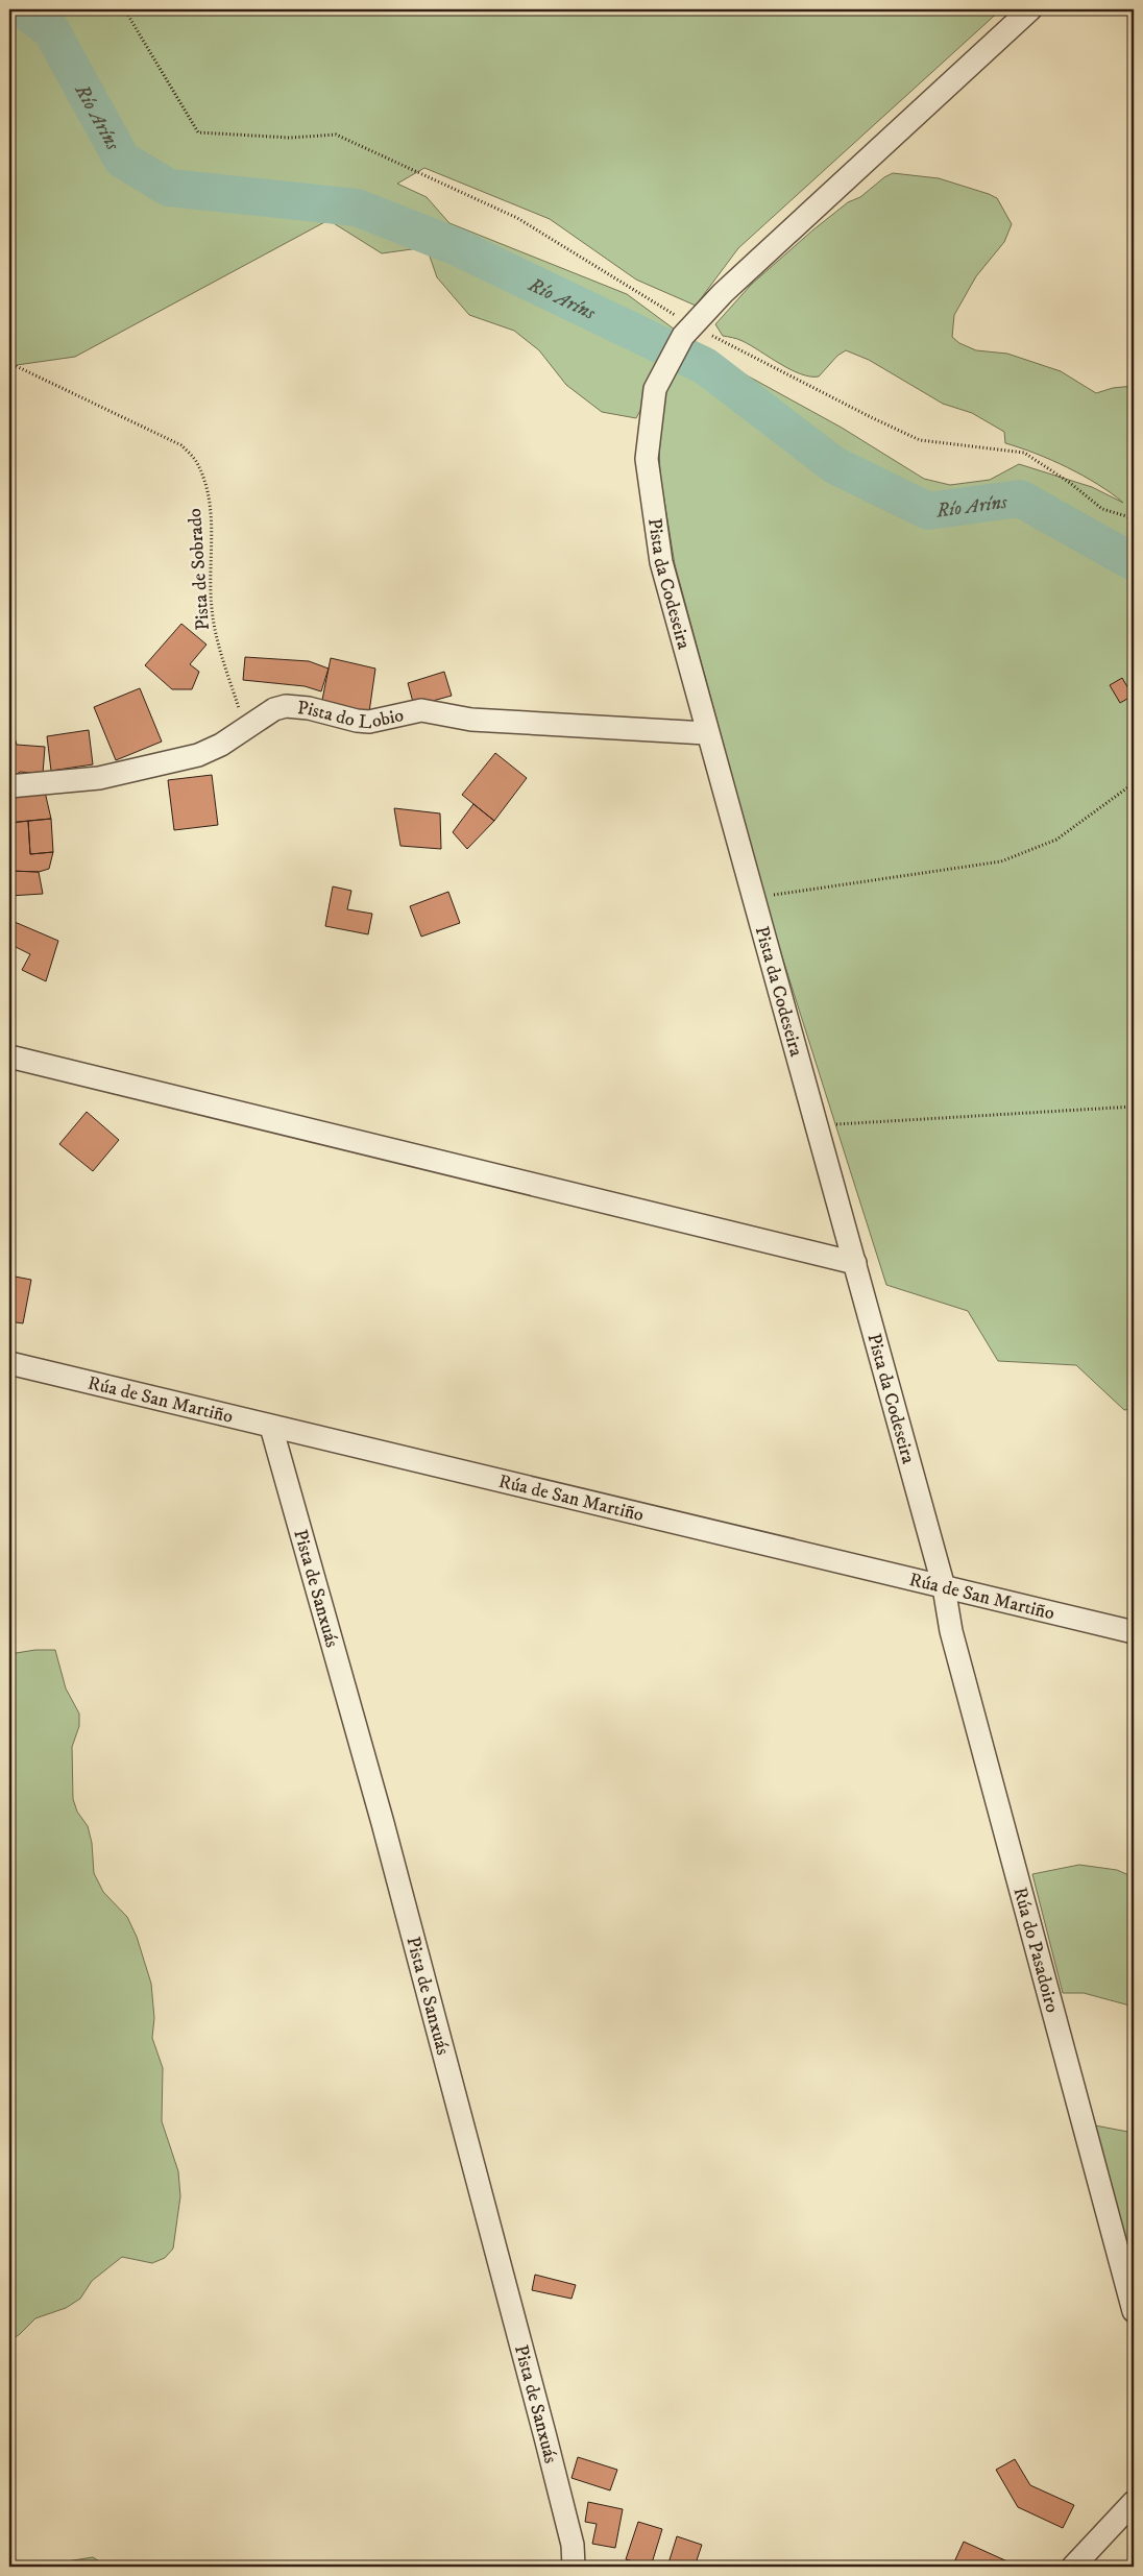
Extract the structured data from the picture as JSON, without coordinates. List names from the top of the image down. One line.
{"streets":{"street":["Pista da Codeseira","Pista do Lobio","Rúa de San Martiño","Pista de Sanxuás","Rúa do Pasadoiro"],"path":["Pista de Sobrado"]},"crossings":[["Pista de Sobrado","Pista do Lobio"],["Pista da Codeseira","Pista do Lobio"],["Pista da Codeseira","Rúa de San Martiño"],["Pista da Codeseira","Rúa do Pasadoiro"],["Rúa de San Martiño","Pista de Sanxuás"],["Rúa de San Martiño","Rúa do Pasadoiro"]],"water":["Río Aríns"]}
